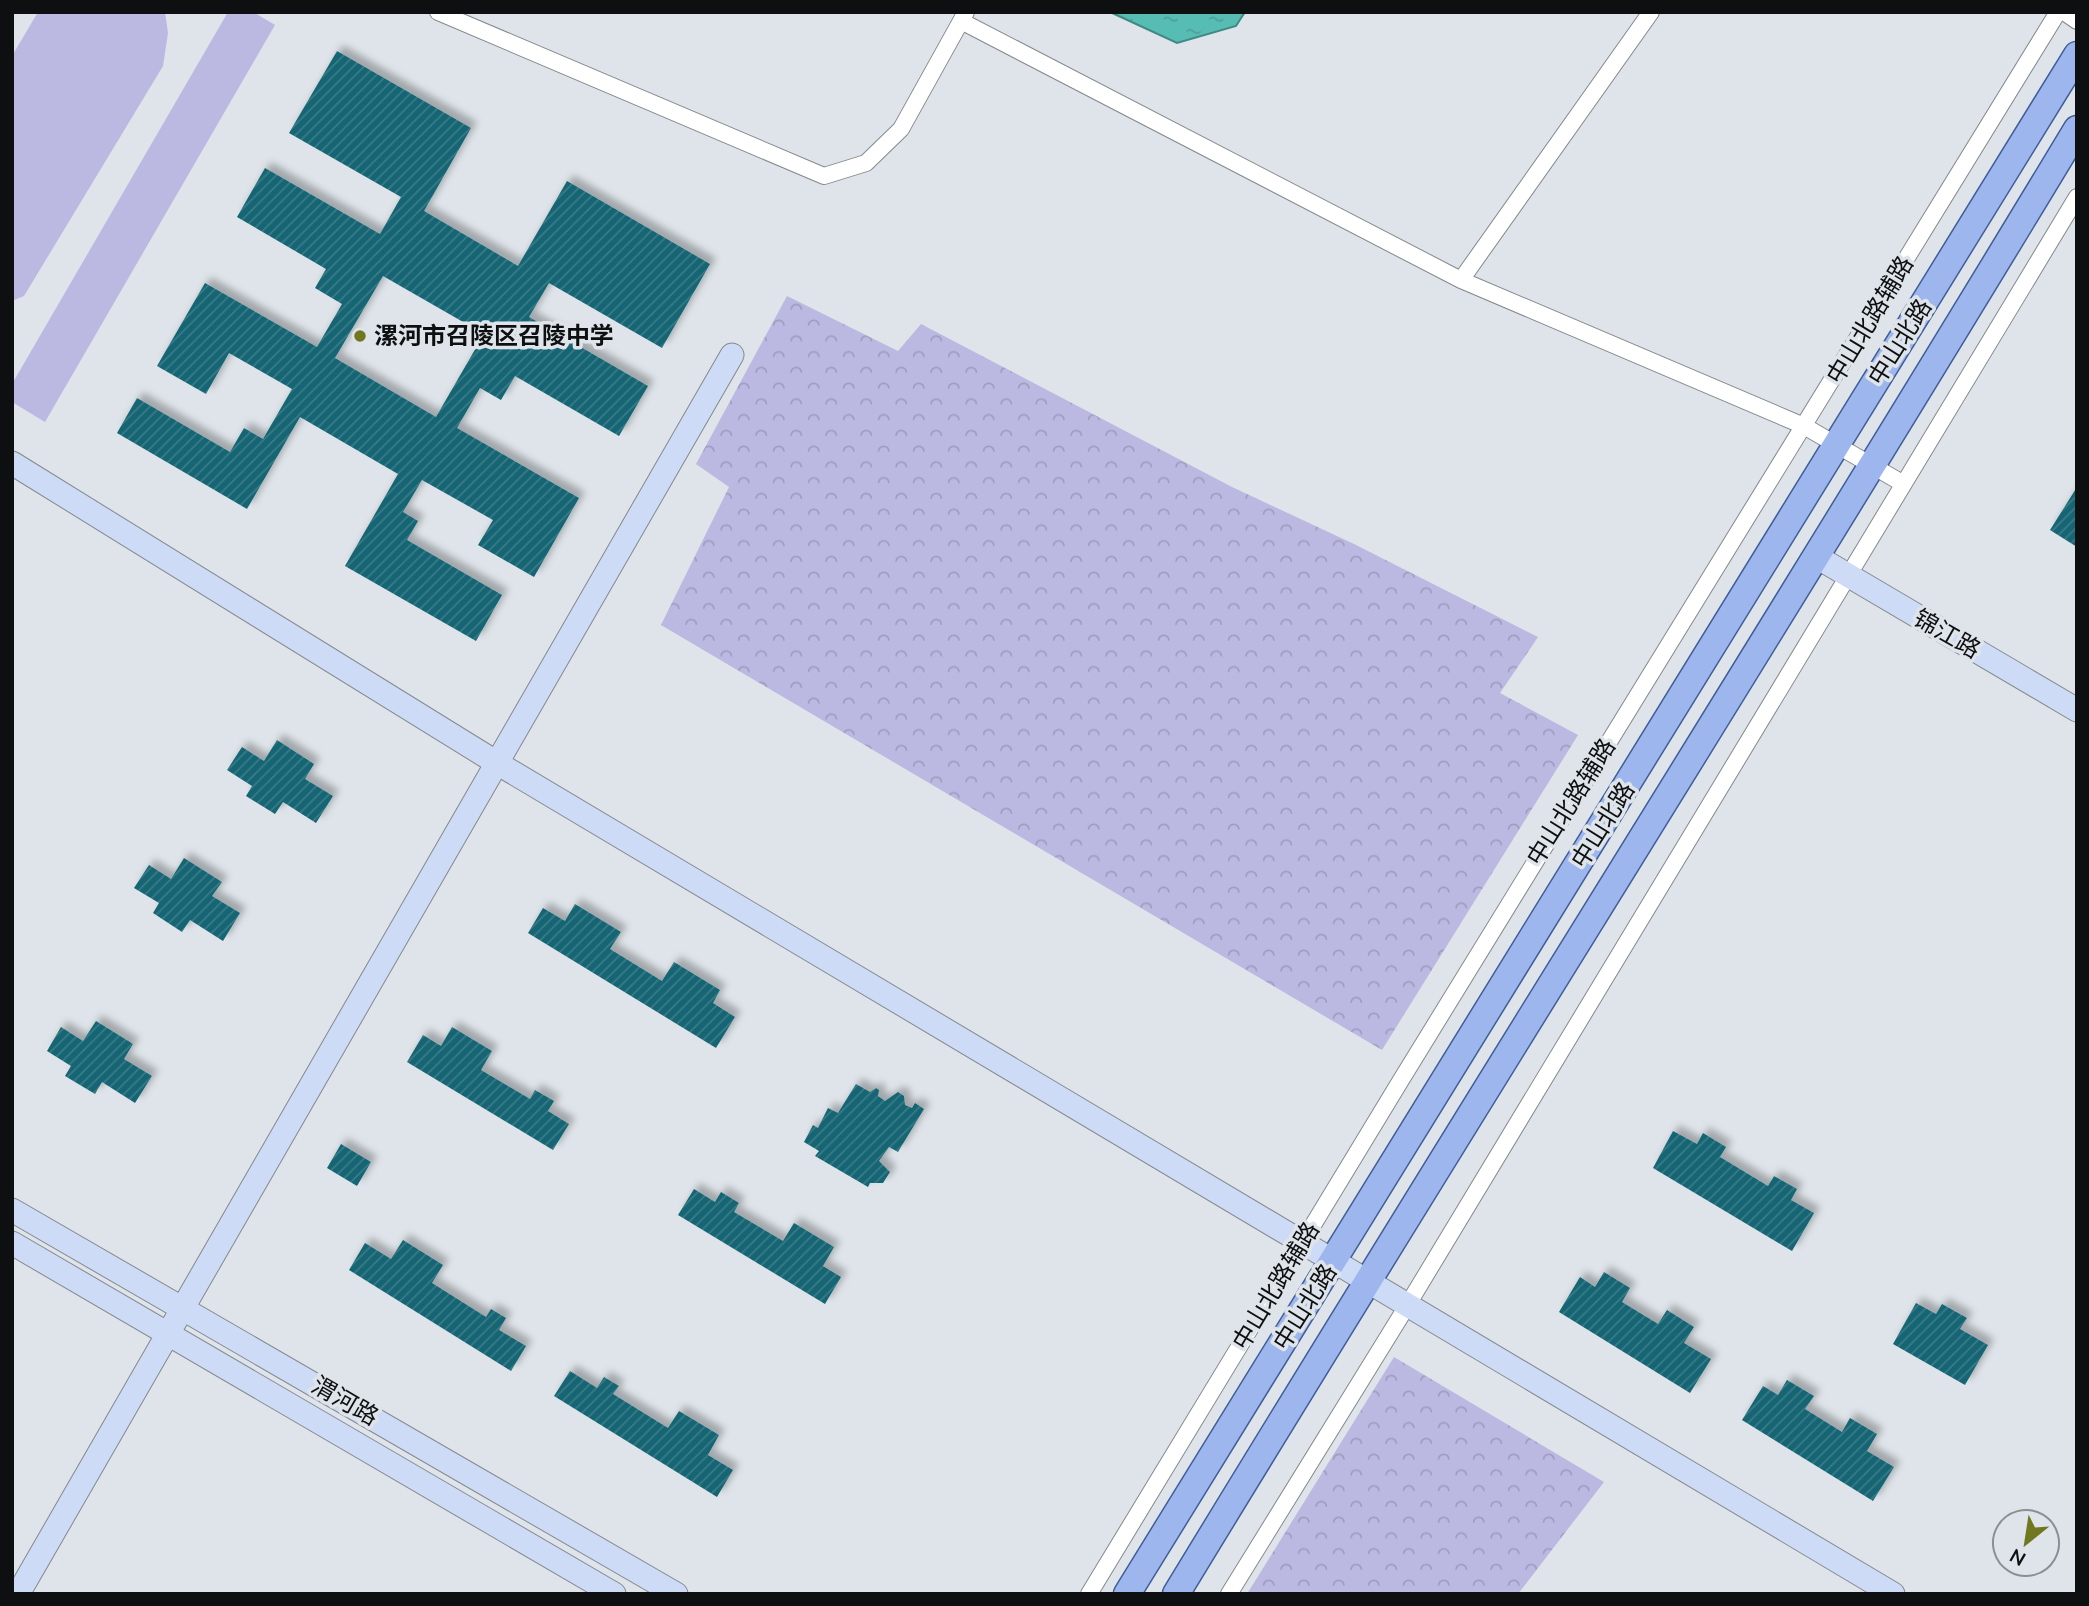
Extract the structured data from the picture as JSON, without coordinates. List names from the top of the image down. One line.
{"streets":{"main road":["中山北路"],"street":["中山北路辅路","锦江路","渭河路"]},"crossings":[["中山北路","锦江路"]],"places":["漯河市召陵区召陵中学"],"north":"bottom left"}
